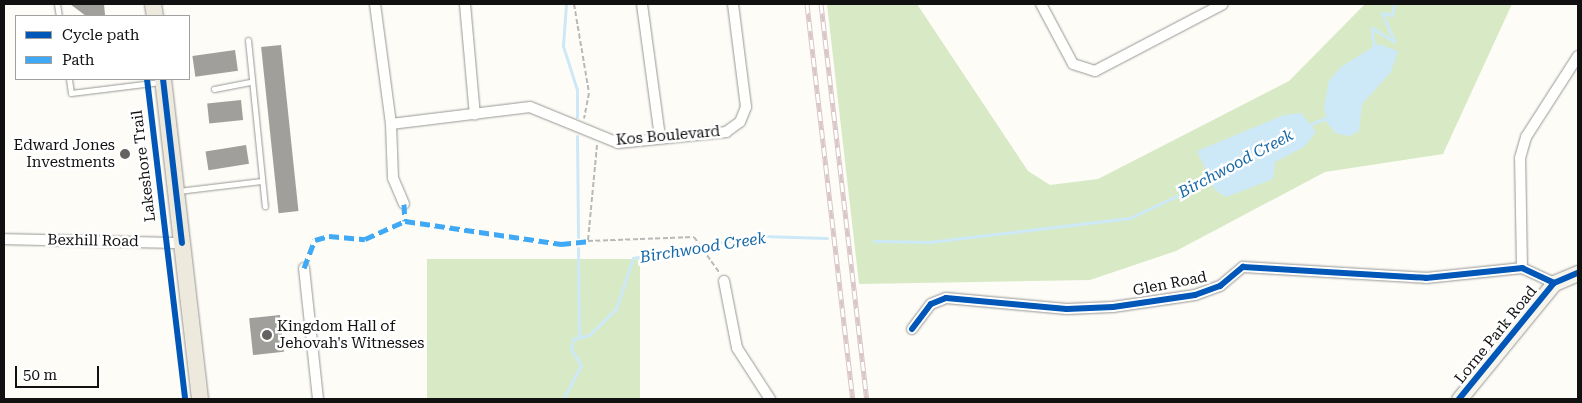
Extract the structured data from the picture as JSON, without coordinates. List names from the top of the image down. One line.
{"streets":{"street":["Kos Boulevard","Bexhill Road","Glen Road","Lorne Park Road"],"cycle path":["Lakeshore Trail"]},"water":["Birchwood Creek"],"places":["Edward Jones Investments","Kingdom Hall of Jehovah's Witnesses"],"legend":["Cycle path","Path"],"scale_bar":"50 m"}
